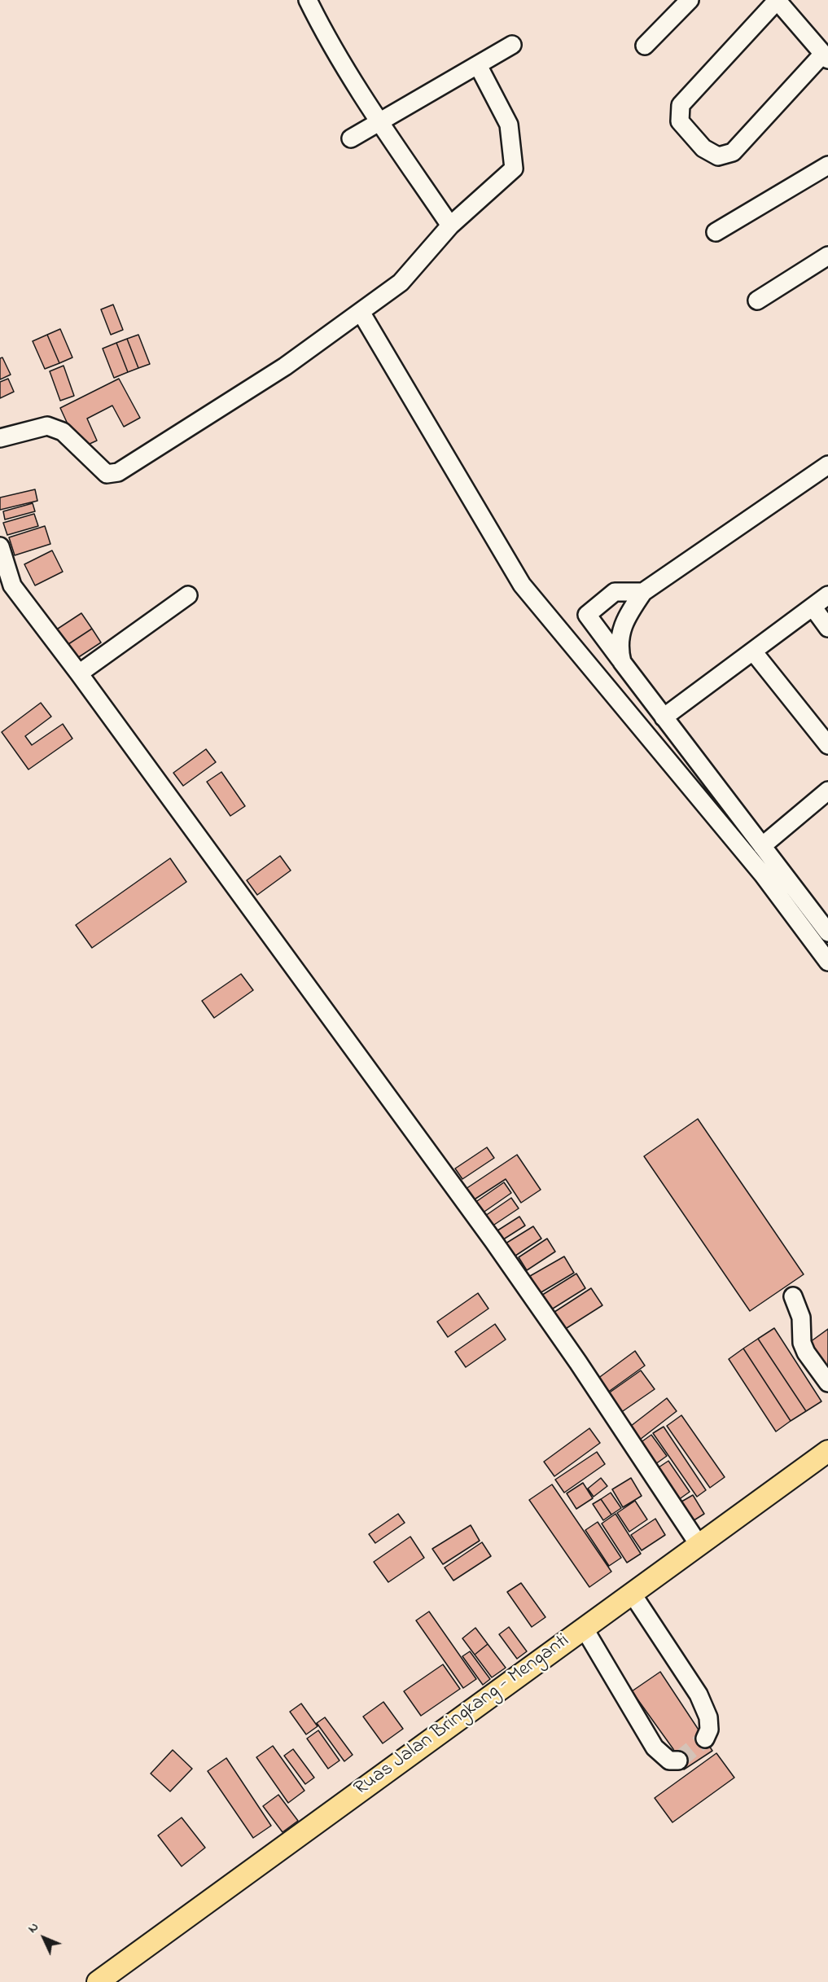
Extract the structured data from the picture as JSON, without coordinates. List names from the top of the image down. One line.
{"streets":{"main road":["Ruas Jalan Bringkang - Menganti"]},"north":"top left"}
